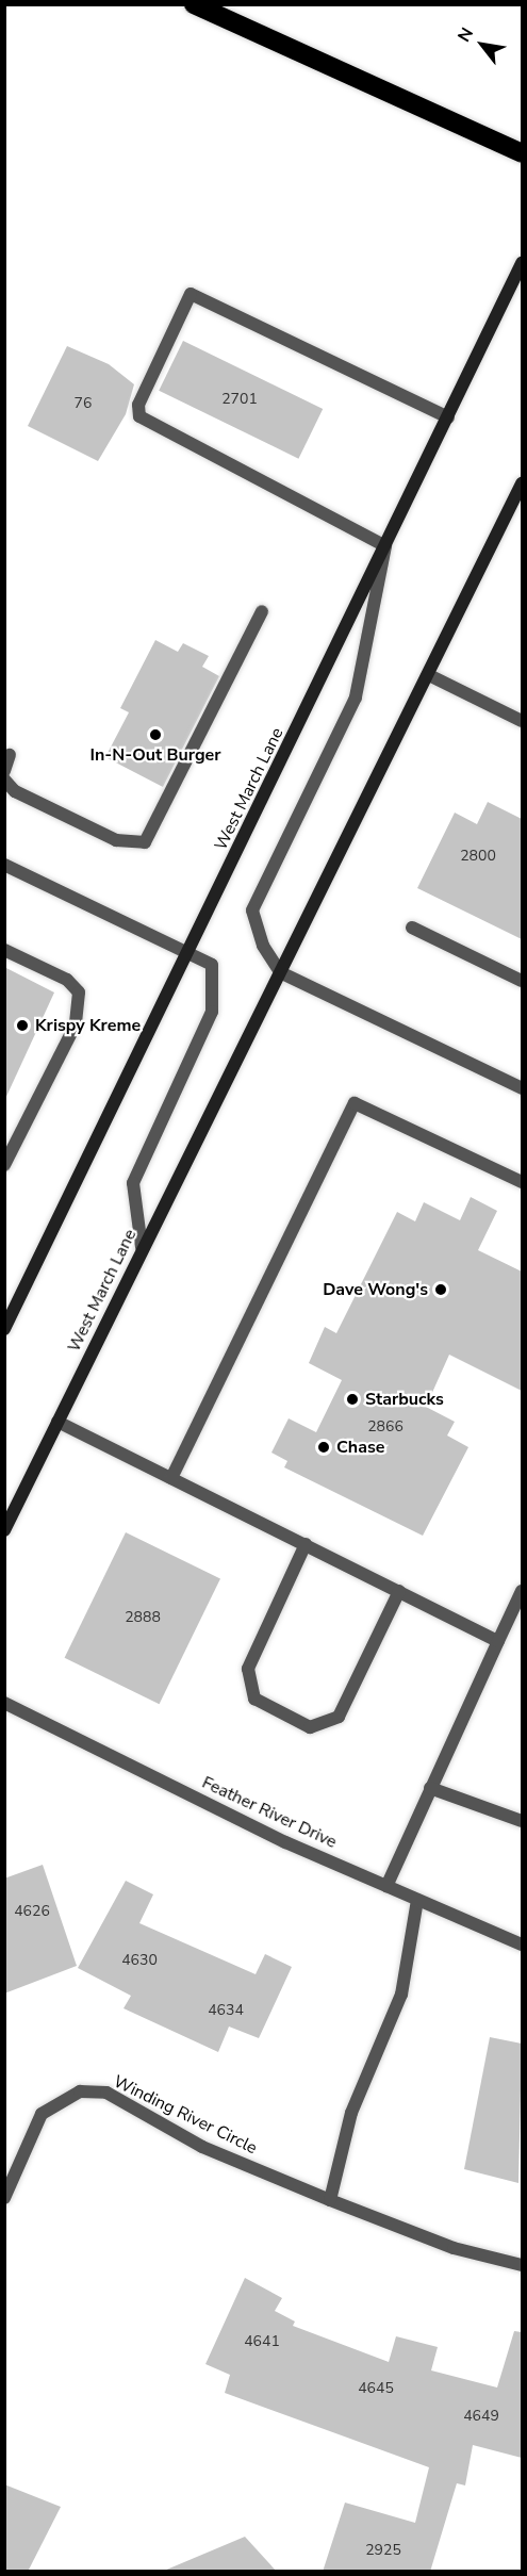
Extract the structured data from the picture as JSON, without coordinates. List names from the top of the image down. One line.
{"streets":{"main road":["West March Lane"],"street":["Feather River Drive","Winding River Circle"]},"places":["In-N-Out Burger","Krispy Kreme","Dave Wong's","Starbucks","Chase"],"house_numbers":["2701","76","2800","2866","2888","4626","4630","4634","4641","4645","4649","2925"],"north":"top left"}
